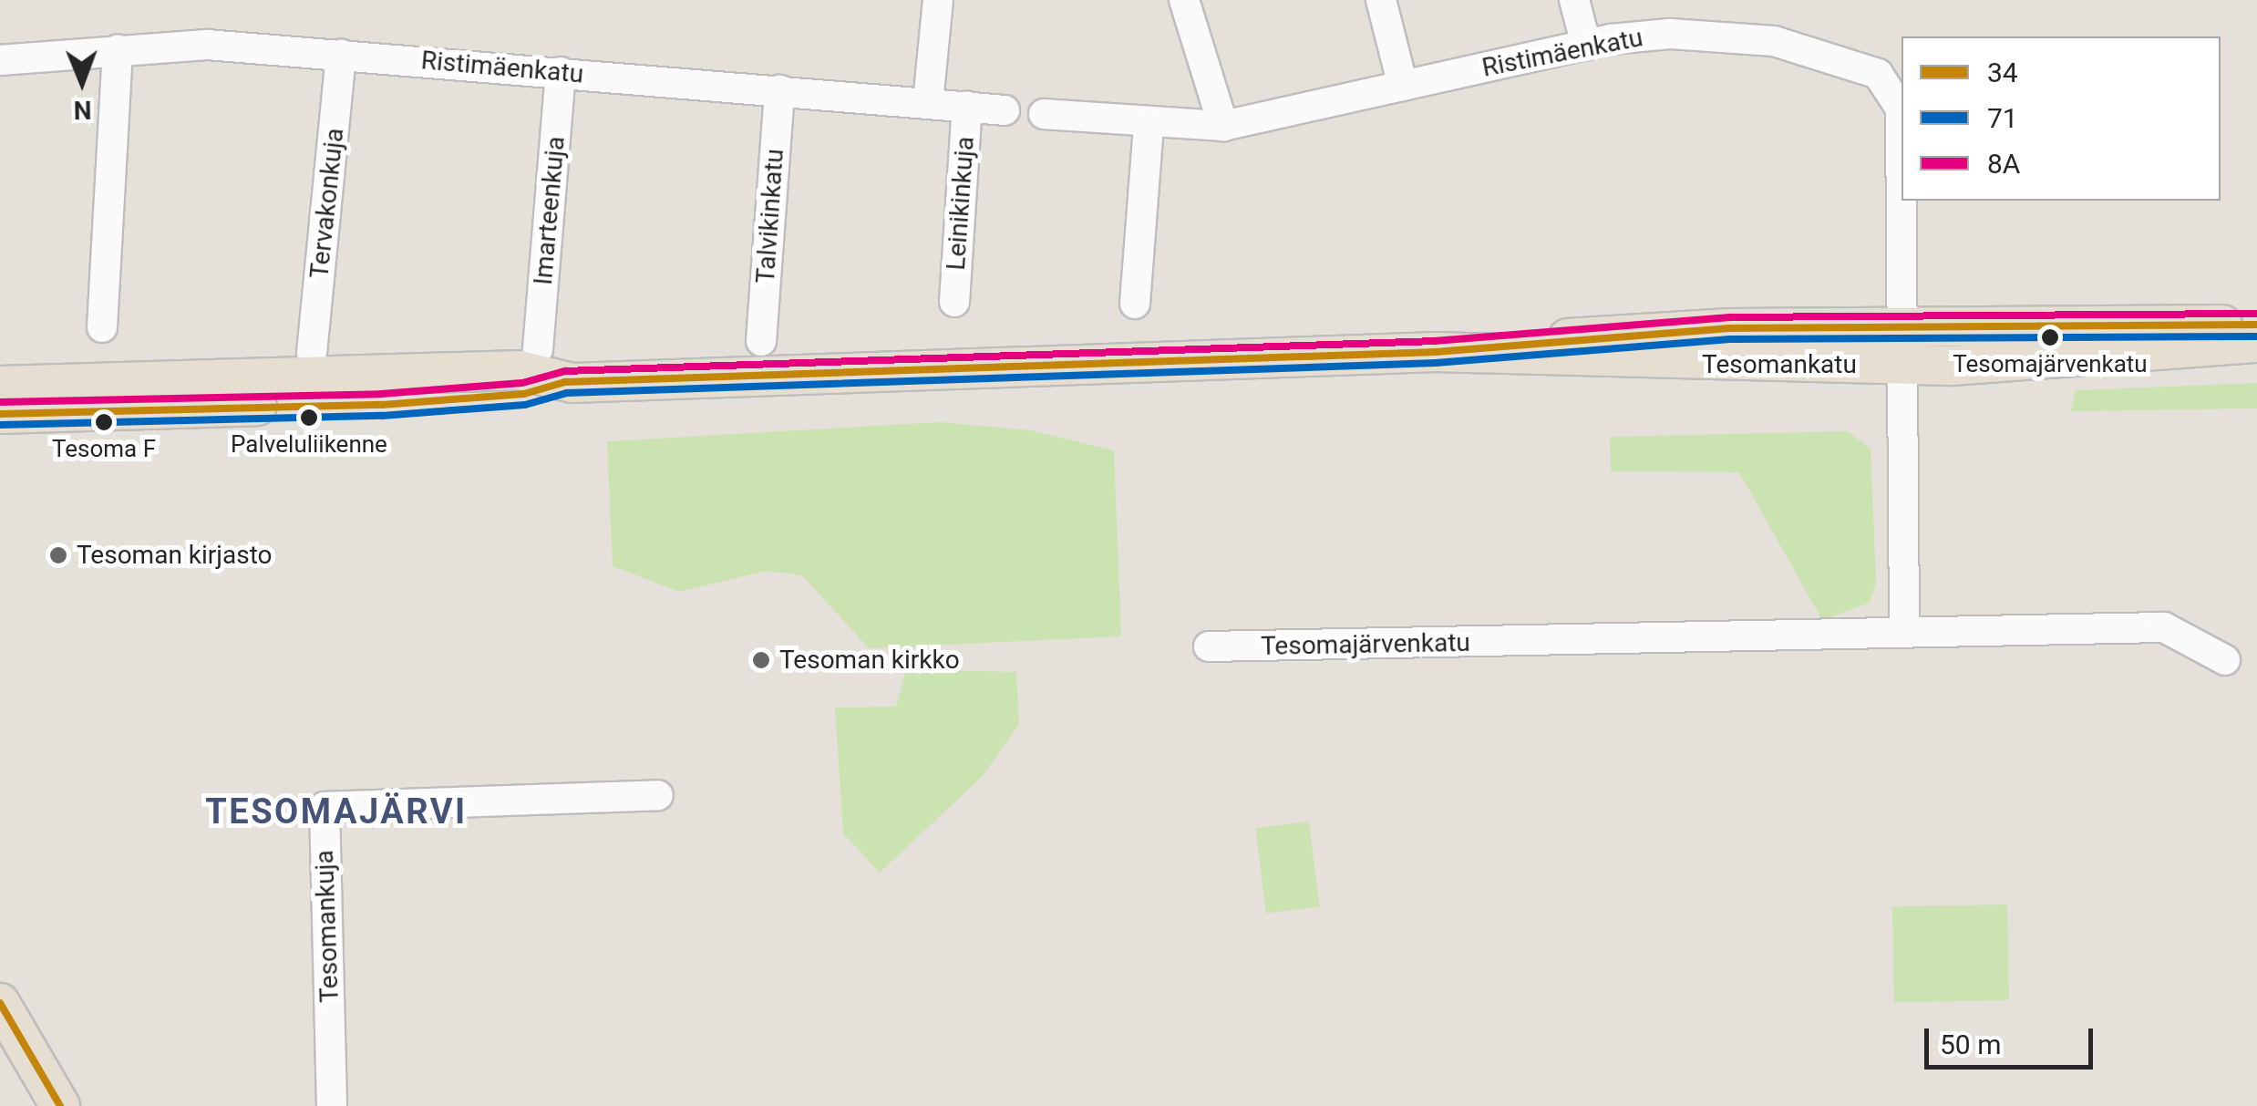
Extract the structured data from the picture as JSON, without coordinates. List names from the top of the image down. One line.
{"streets":{"main road":["Tesomankatu"],"street":["Ristimäenkatu","Tervakonkuja","Leinikinkuja","Imarteenkuja","Talvikinkatu","Tesomajärvenkatu","Tesomankuja"]},"crossings":[["Ristimäenkatu","Tervakonkuja"],["Ristimäenkatu","Leinikinkuja"],["Ristimäenkatu","Imarteenkuja"],["Ristimäenkatu","Talvikinkatu"],["Ristimäenkatu","Tesomankatu"]],"districts":["TESOMAJÄRVI"],"places":["Tesomajärvenkatu","Palveluliikenne","Tesoma F","Tesoman kirjasto","Tesoman kirkko"],"lines":["transit line 8A","transit line 34","transit line 71"],"legend":["34","71","8A"],"scale_bar":"50 m","north":"bottom"}
